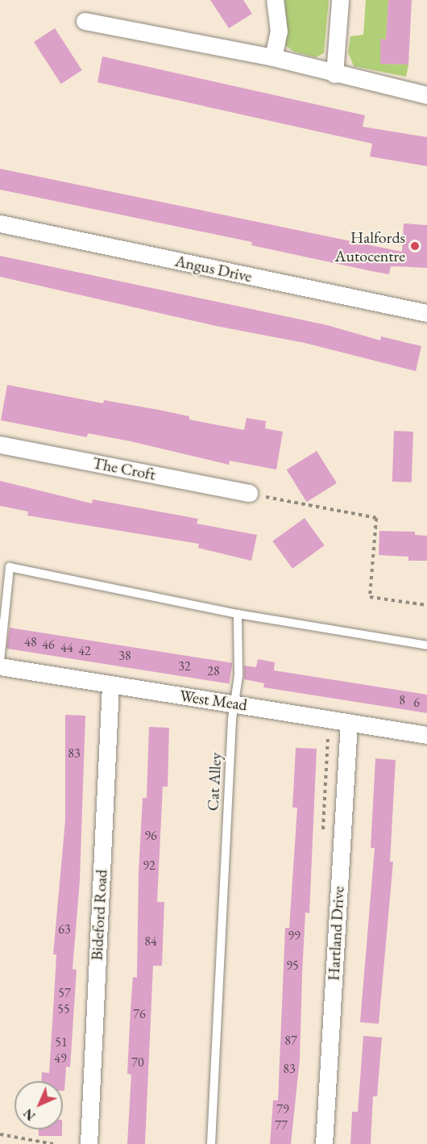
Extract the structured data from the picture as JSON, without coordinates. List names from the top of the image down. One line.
{"streets":{"street":["Angus Drive","The Croft","West Mead","Bideford Road","Hartland Drive"],"lane":["Cat Alley"]},"crossings":[["West Mead","Cat Alley"],["West Mead","Bideford Road"],["West Mead","Hartland Drive"]],"places":["Halfords Autocentre"],"house_numbers":["48","46","44","42","38","32","28","8","6","83","96","92","63","99","84","95","57","55","76","87","51","49","70","83","79","77"],"north":"bottom left"}
